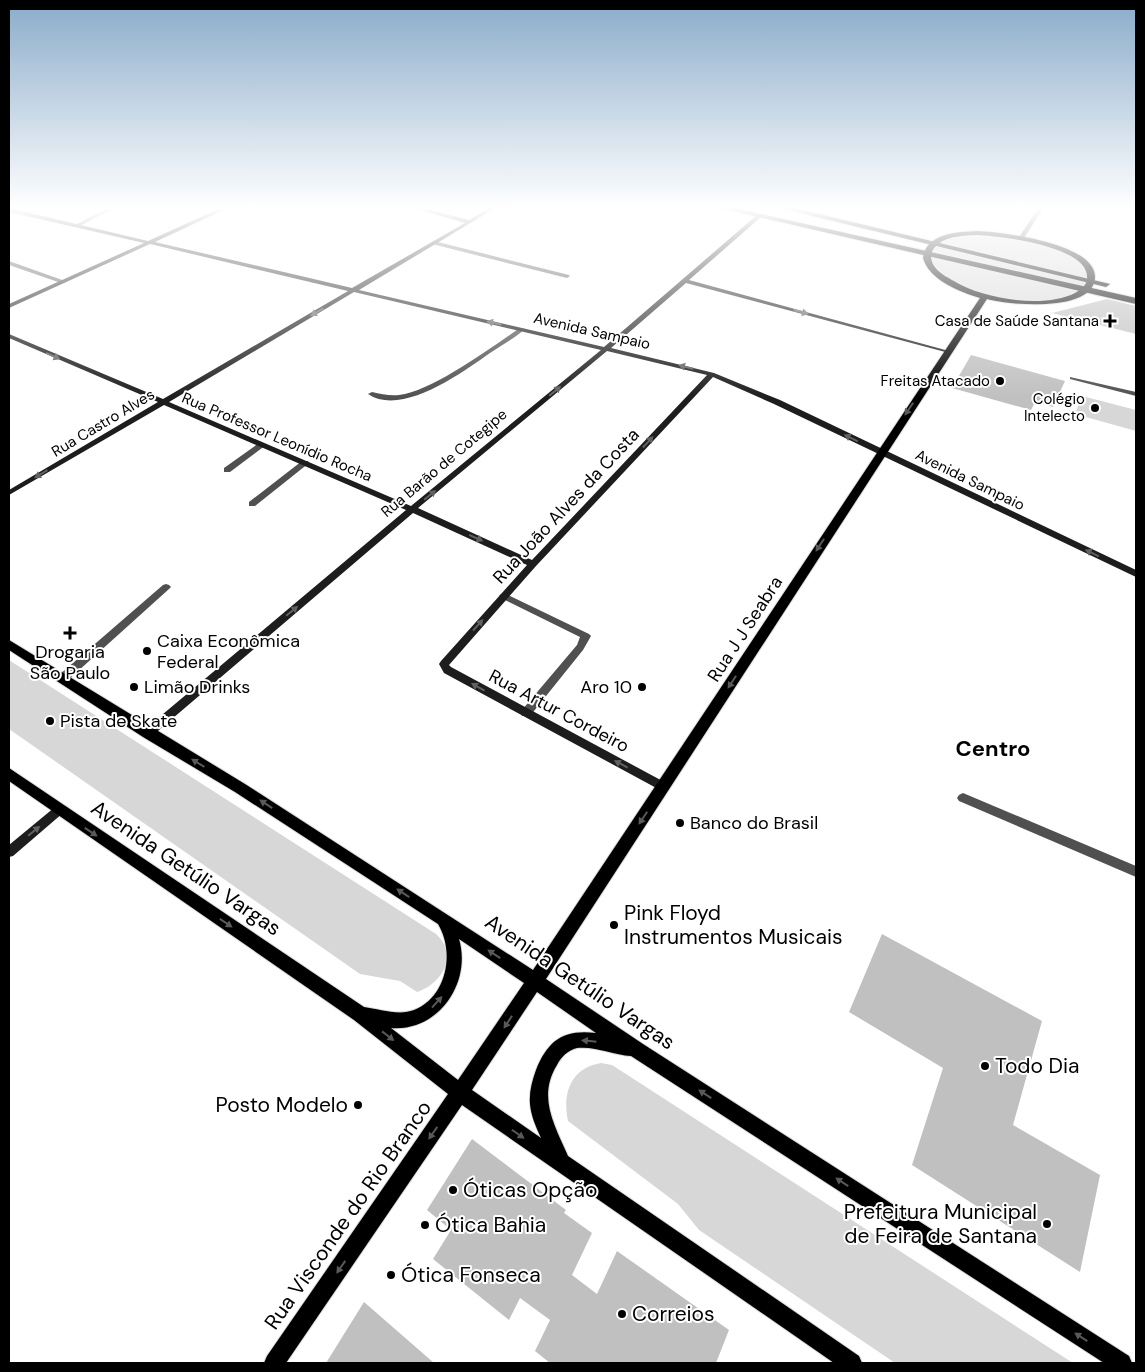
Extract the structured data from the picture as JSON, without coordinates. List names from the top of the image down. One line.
{"streets":{"main road":["Rua J J Seabra","Avenida Getúlio Vargas","Rua Visconde do Rio Branco"],"street":["Avenida Sampaio","Rua Castro Alves","Rua Professor Leonídio Rocha","Rua Barão de Cotegipe","Rua João Alves da Costa","Rua Artur Cordeiro"]},"crossings":[["Avenida Sampaio","Rua Castro Alves"],["Avenida Sampaio","Rua Barão de Cotegipe"],["Avenida Sampaio","Rua João Alves da Costa"],["Avenida Sampaio","Rua J J Seabra"],["Rua Castro Alves","Rua Professor Leonídio Rocha"],["Rua Professor Leonídio Rocha","Rua Barão de Cotegipe"],["Rua Professor Leonídio Rocha","Rua João Alves da Costa"],["Rua Barão de Cotegipe","Avenida Getúlio Vargas"],["Rua João Alves da Costa","Rua Artur Cordeiro"],["Rua J J Seabra","Rua Artur Cordeiro"],["Rua J J Seabra","Avenida Getúlio Vargas"],["Rua J J Seabra","Rua Visconde do Rio Branco"],["Avenida Getúlio Vargas","Rua Visconde do Rio Branco"]],"one_way":["Avenida Sampaio","Rua Castro Alves","Rua Professor Leonídio Rocha","Rua Barão de Cotegipe","Rua João Alves da Costa","Rua J J Seabra","Rua Artur Cordeiro","Rua Visconde do Rio Branco"],"districts":["Centro"],"places":{"health":["Casa de Saúde Santana","Drogaria São Paulo"],"other":["Freitas Atacado","Colégio Intelecto","Caixa Econômica Federal","Limão Drinks","Aro 10","Pista de Skate","Banco do Brasil","Pink Floyd Instrumentos Musicais","Todo Dia","Posto Modelo","Óticas Opção","Prefeitura Municipal de Feira de Santana","Ótica Bahia","Ótica Fonseca","Correios"]}}
